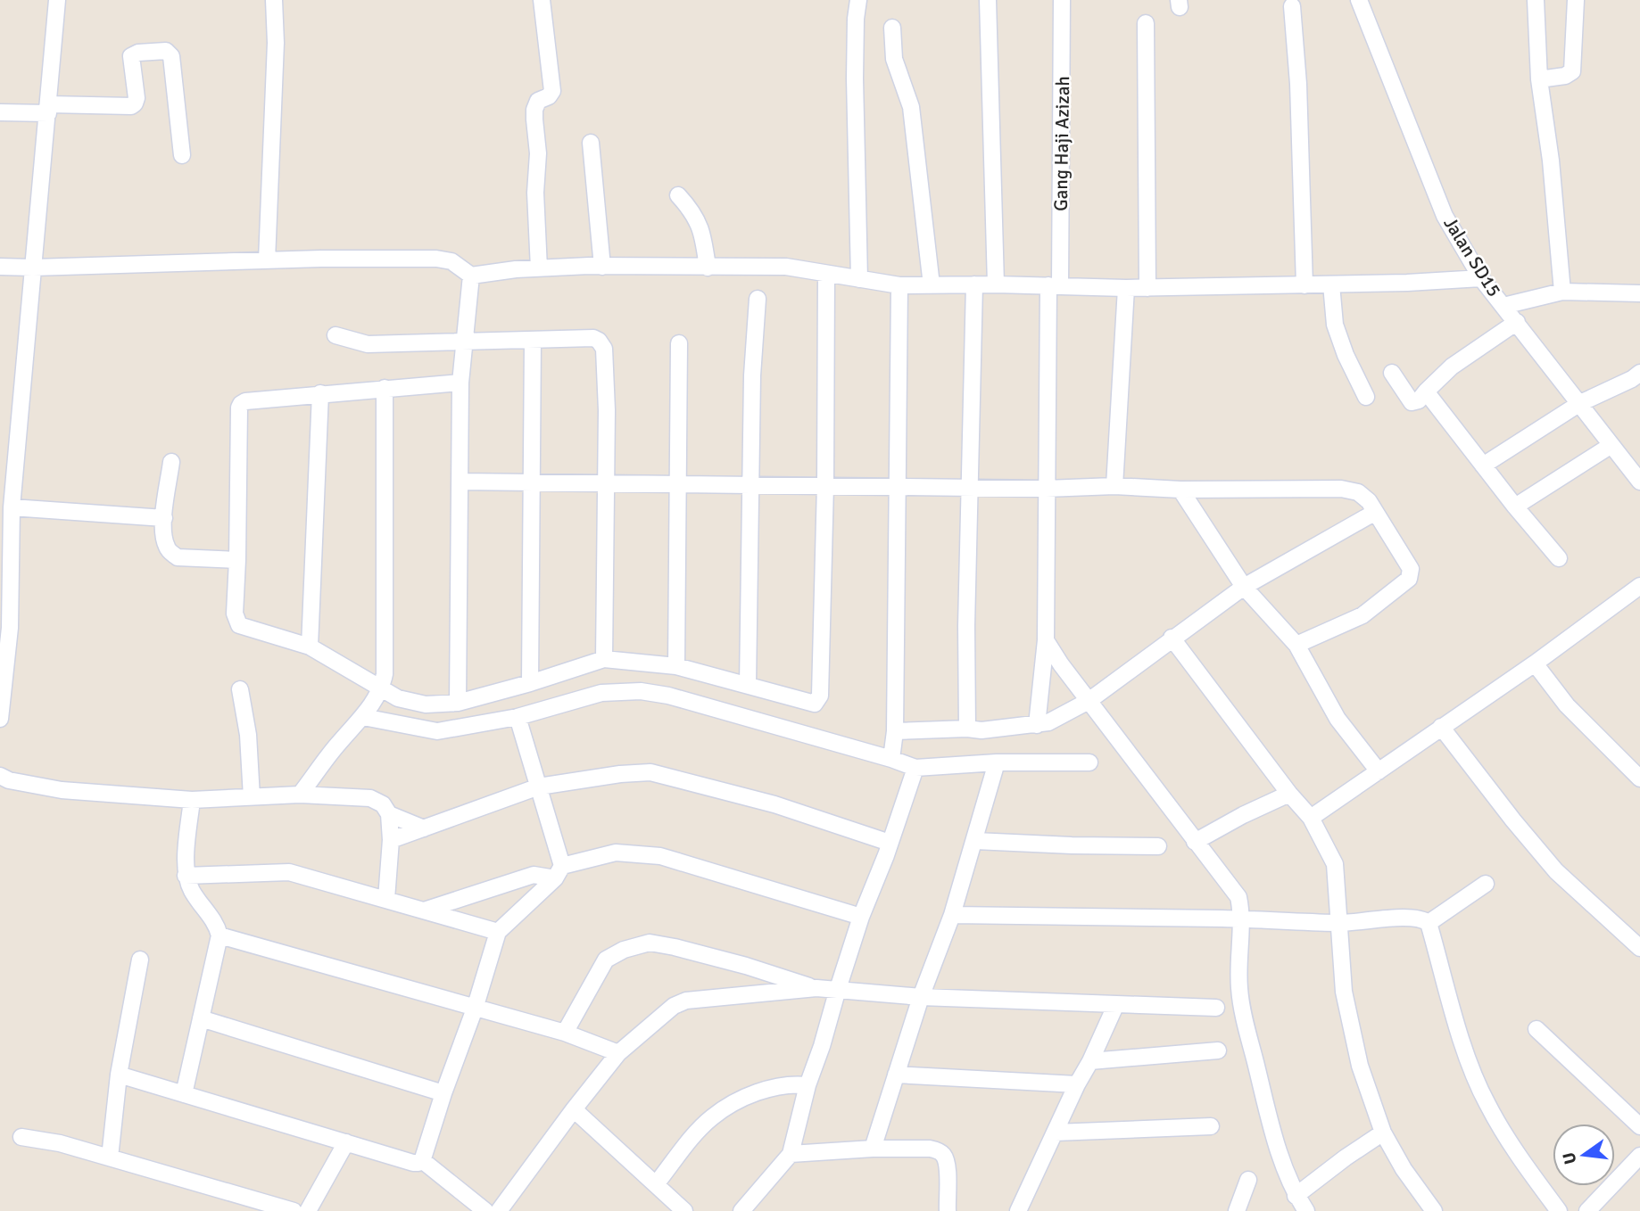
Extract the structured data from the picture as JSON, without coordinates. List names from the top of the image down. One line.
{"streets":{"street":["Gang Haji Azizah","Jalan SD15"]},"north":"left"}
